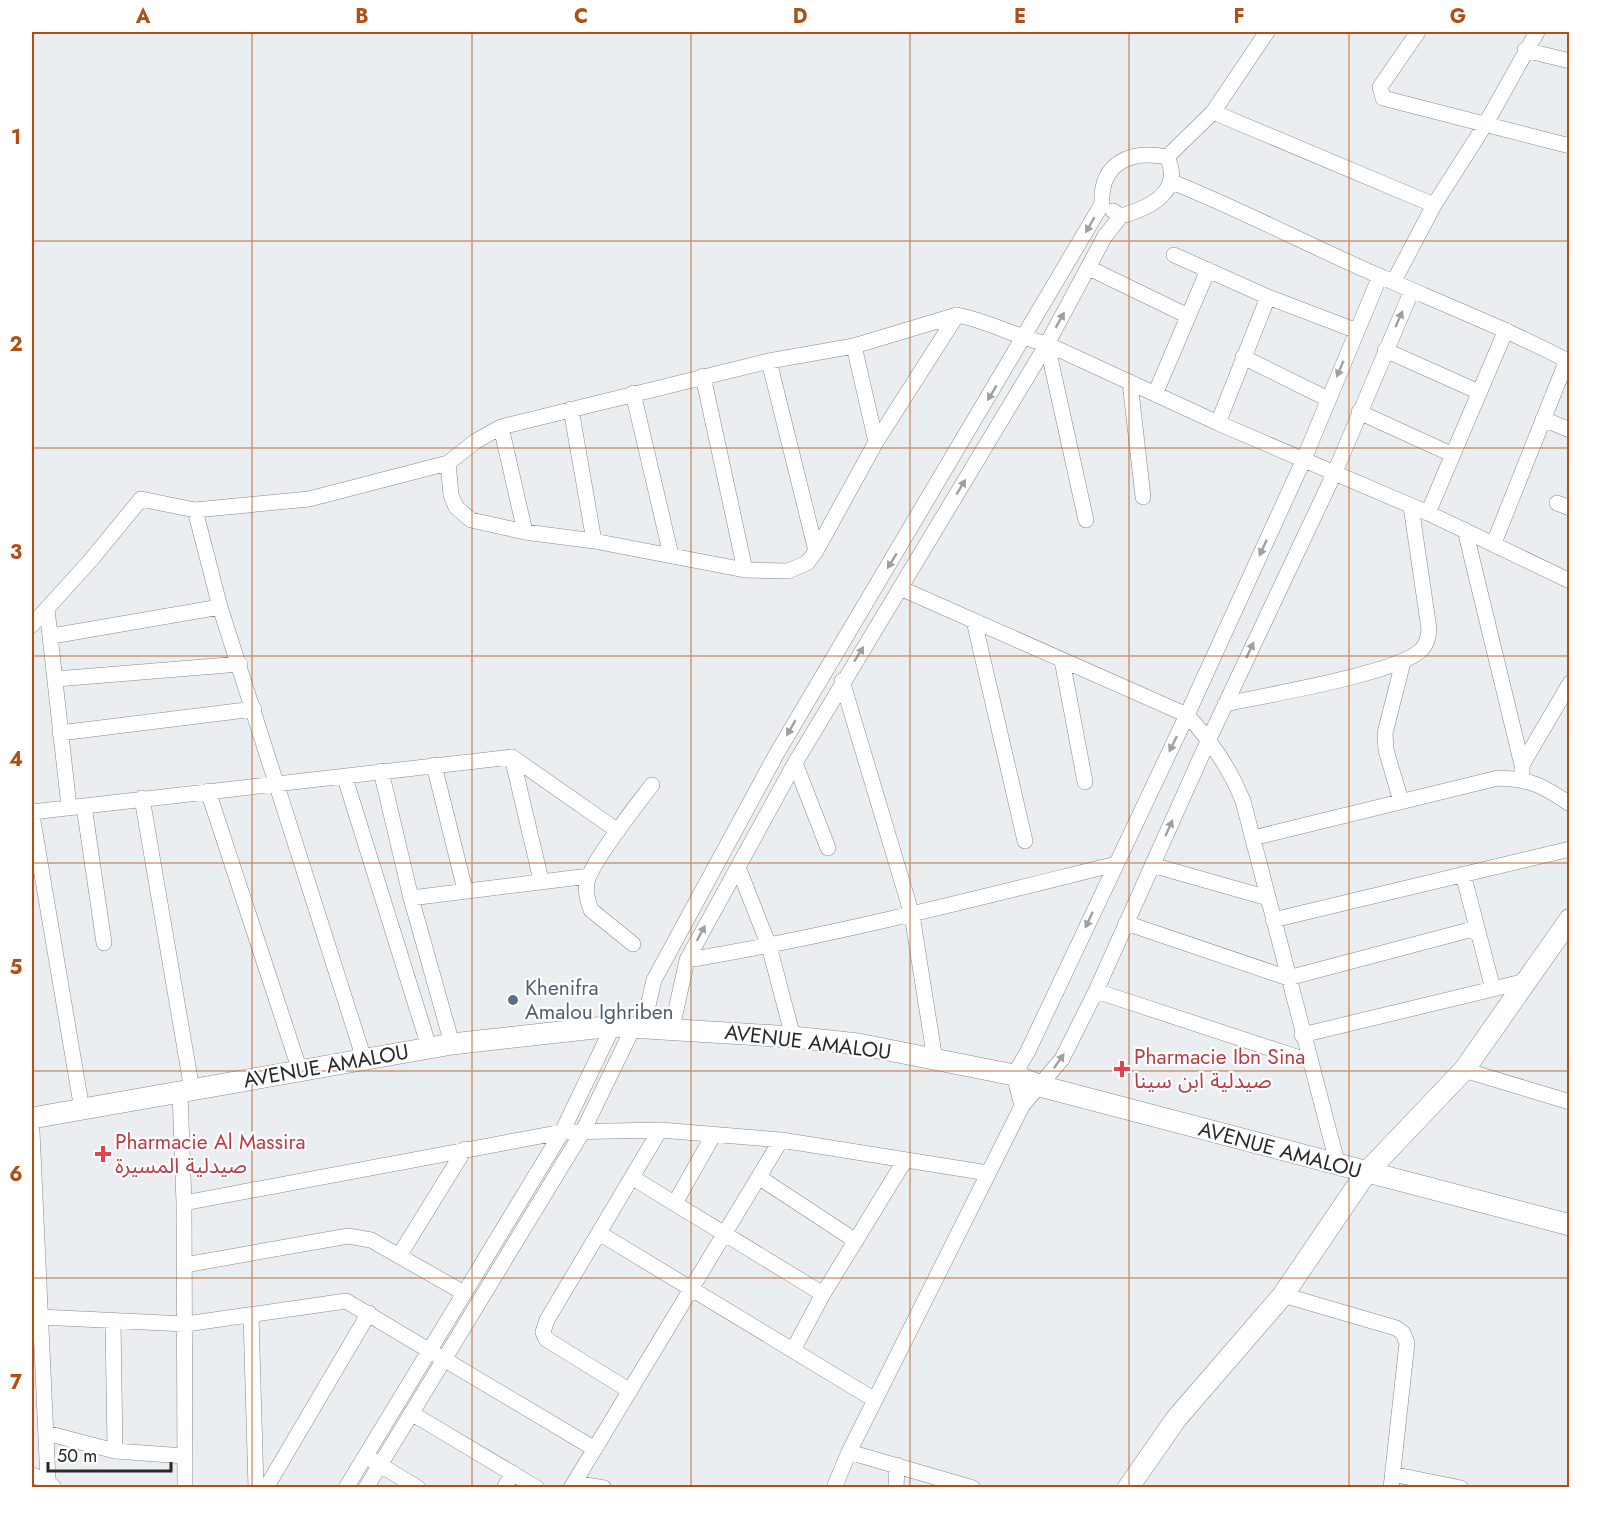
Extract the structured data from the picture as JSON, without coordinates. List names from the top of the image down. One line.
{"streets":{"main road":["AVENUE AMALOU"]},"places":{"other":["Khenifra Amalou Ighriben"],"health":["Pharmacie Ibn Sina صيدلية ابن سينا","Pharmacie Al Massira صيدلية المسيرة"]},"scale_bar":"50 m","grid":{"columns":["A","B","C","D","E","F","G"],"rows":["1","2","3","4","5","6","7"]}}
